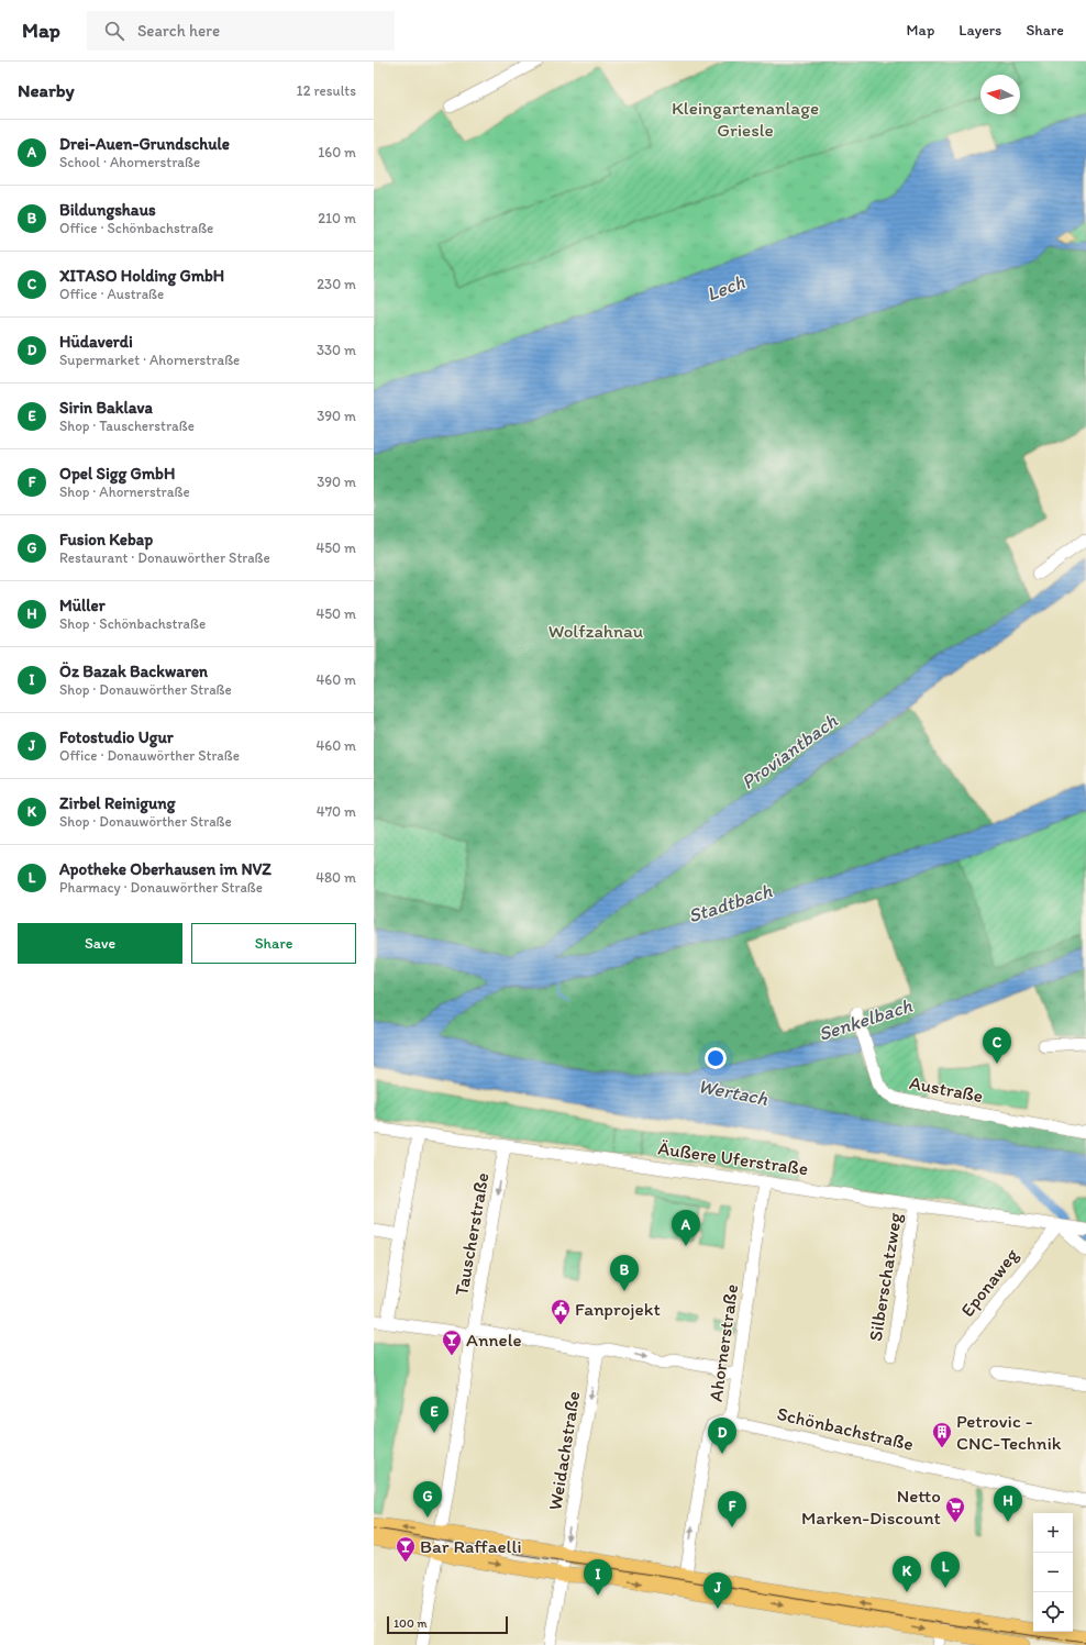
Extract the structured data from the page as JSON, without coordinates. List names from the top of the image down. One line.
{"streets":{"street":["Austraße","Äußere Uferstraße","Tauscherstraße","Silberschatzweg","Eponaweg","Ahornerstraße","Schönbachstraße","Weidachstraße"]},"crossings":[["Äußere Uferstraße","Tauscherstraße"],["Äußere Uferstraße","Silberschatzweg"],["Äußere Uferstraße","Eponaweg"],["Äußere Uferstraße","Ahornerstraße"],["Ahornerstraße","Schönbachstraße"]],"one_way":["Ahornerstraße","Weidachstraße"],"water":["Lech","Proviantbach","Stadtbach","Senkelbach","Wertach"],"parks":["Kleingartenanlage Griesle","Wolfzahnau"],"places":{"public building":["Fanprojekt"],"bar":["Annele","Bar Raffaelli"],"building":["Petrovic - CNC-Technik"],"supermarket":["Netto Marken-Discount"]},"scale_bar":"100 m","north":"left","page":{"header":"Map","search":"Search here","nav":["Map","Layers","Share"],"heading":["Nearby","12 results"],"list":[{"mark":"A","name":"Drei-Auen-Grundschule","note":"School · Ahornerstraße","value":"160 m"},{"mark":"B","name":"Bildungshaus","note":"Office · Schönbachstraße","value":"210 m"},{"mark":"C","name":"XITASO Holding GmbH","note":"Office · Austraße","value":"230 m"},{"mark":"D","name":"Hüdaverdi","note":"Supermarket · Ahornerstraße","value":"330 m"},{"mark":"E","name":"Sirin Baklava","note":"Shop · Tauscherstraße","value":"390 m"},{"mark":"F","name":"Opel Sigg GmbH","note":"Shop · Ahornerstraße","value":"390 m"},{"mark":"G","name":"Fusion Kebap","note":"Restaurant · Donauwörther Straße","value":"450 m"},{"mark":"H","name":"Müller","note":"Shop · Schönbachstraße","value":"450 m"},{"mark":"I","name":"Öz Bazak Backwaren","note":"Shop · Donauwörther Straße","value":"460 m"},{"mark":"J","name":"Fotostudio Ugur","note":"Office · Donauwörther Straße","value":"460 m"},{"mark":"K","name":"Zirbel Reinigung","note":"Shop · Donauwörther Straße","value":"470 m"},{"mark":"L","name":"Apotheke Oberhausen im NVZ","note":"Pharmacy · Donauwörther Straße","value":"480 m"}],"buttons":["Save","Share"],"pins":["C","A","B","E","D","G","H","F","L","K","I","J"],"map_buttons":["+","−"],"scale":"100 m"}}
